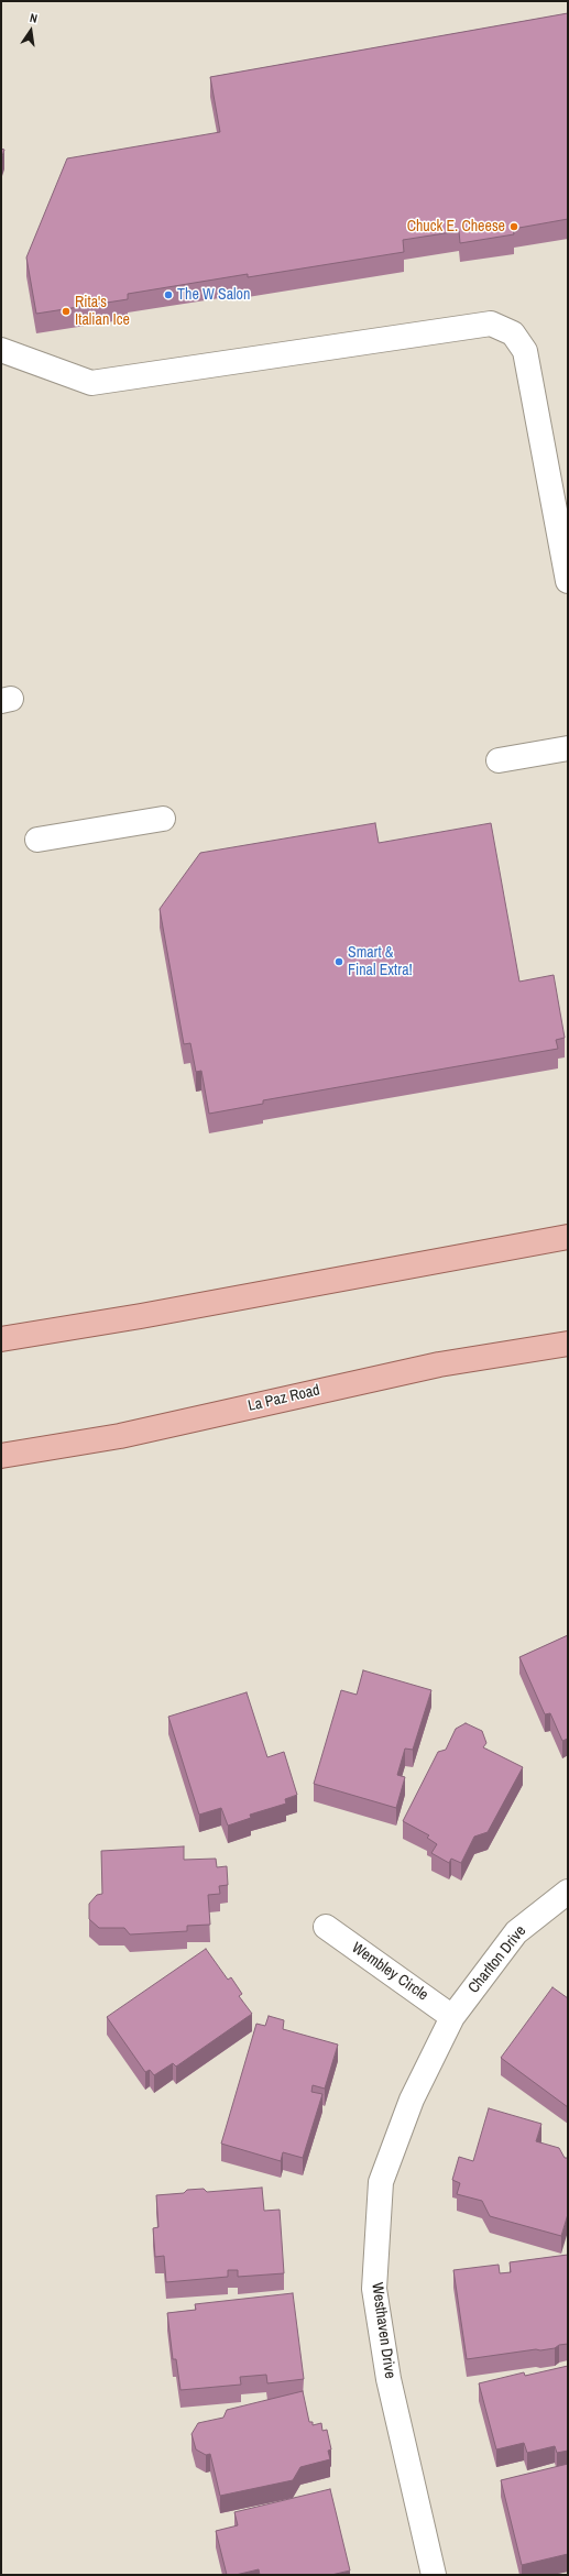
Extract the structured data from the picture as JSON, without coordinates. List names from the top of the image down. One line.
{"streets":{"main road":["La Paz Road"],"street":["Charlton Drive","Wembley Circle","Westhaven Drive"]},"crossings":[["Charlton Drive","Wembley Circle"],["Charlton Drive","Westhaven Drive"],["Wembley Circle","Westhaven Drive"]],"places":["Chuck E. Cheese","The W Salon","Rita's Italian Ice","Smart & Final Extra!"],"north":"top"}
